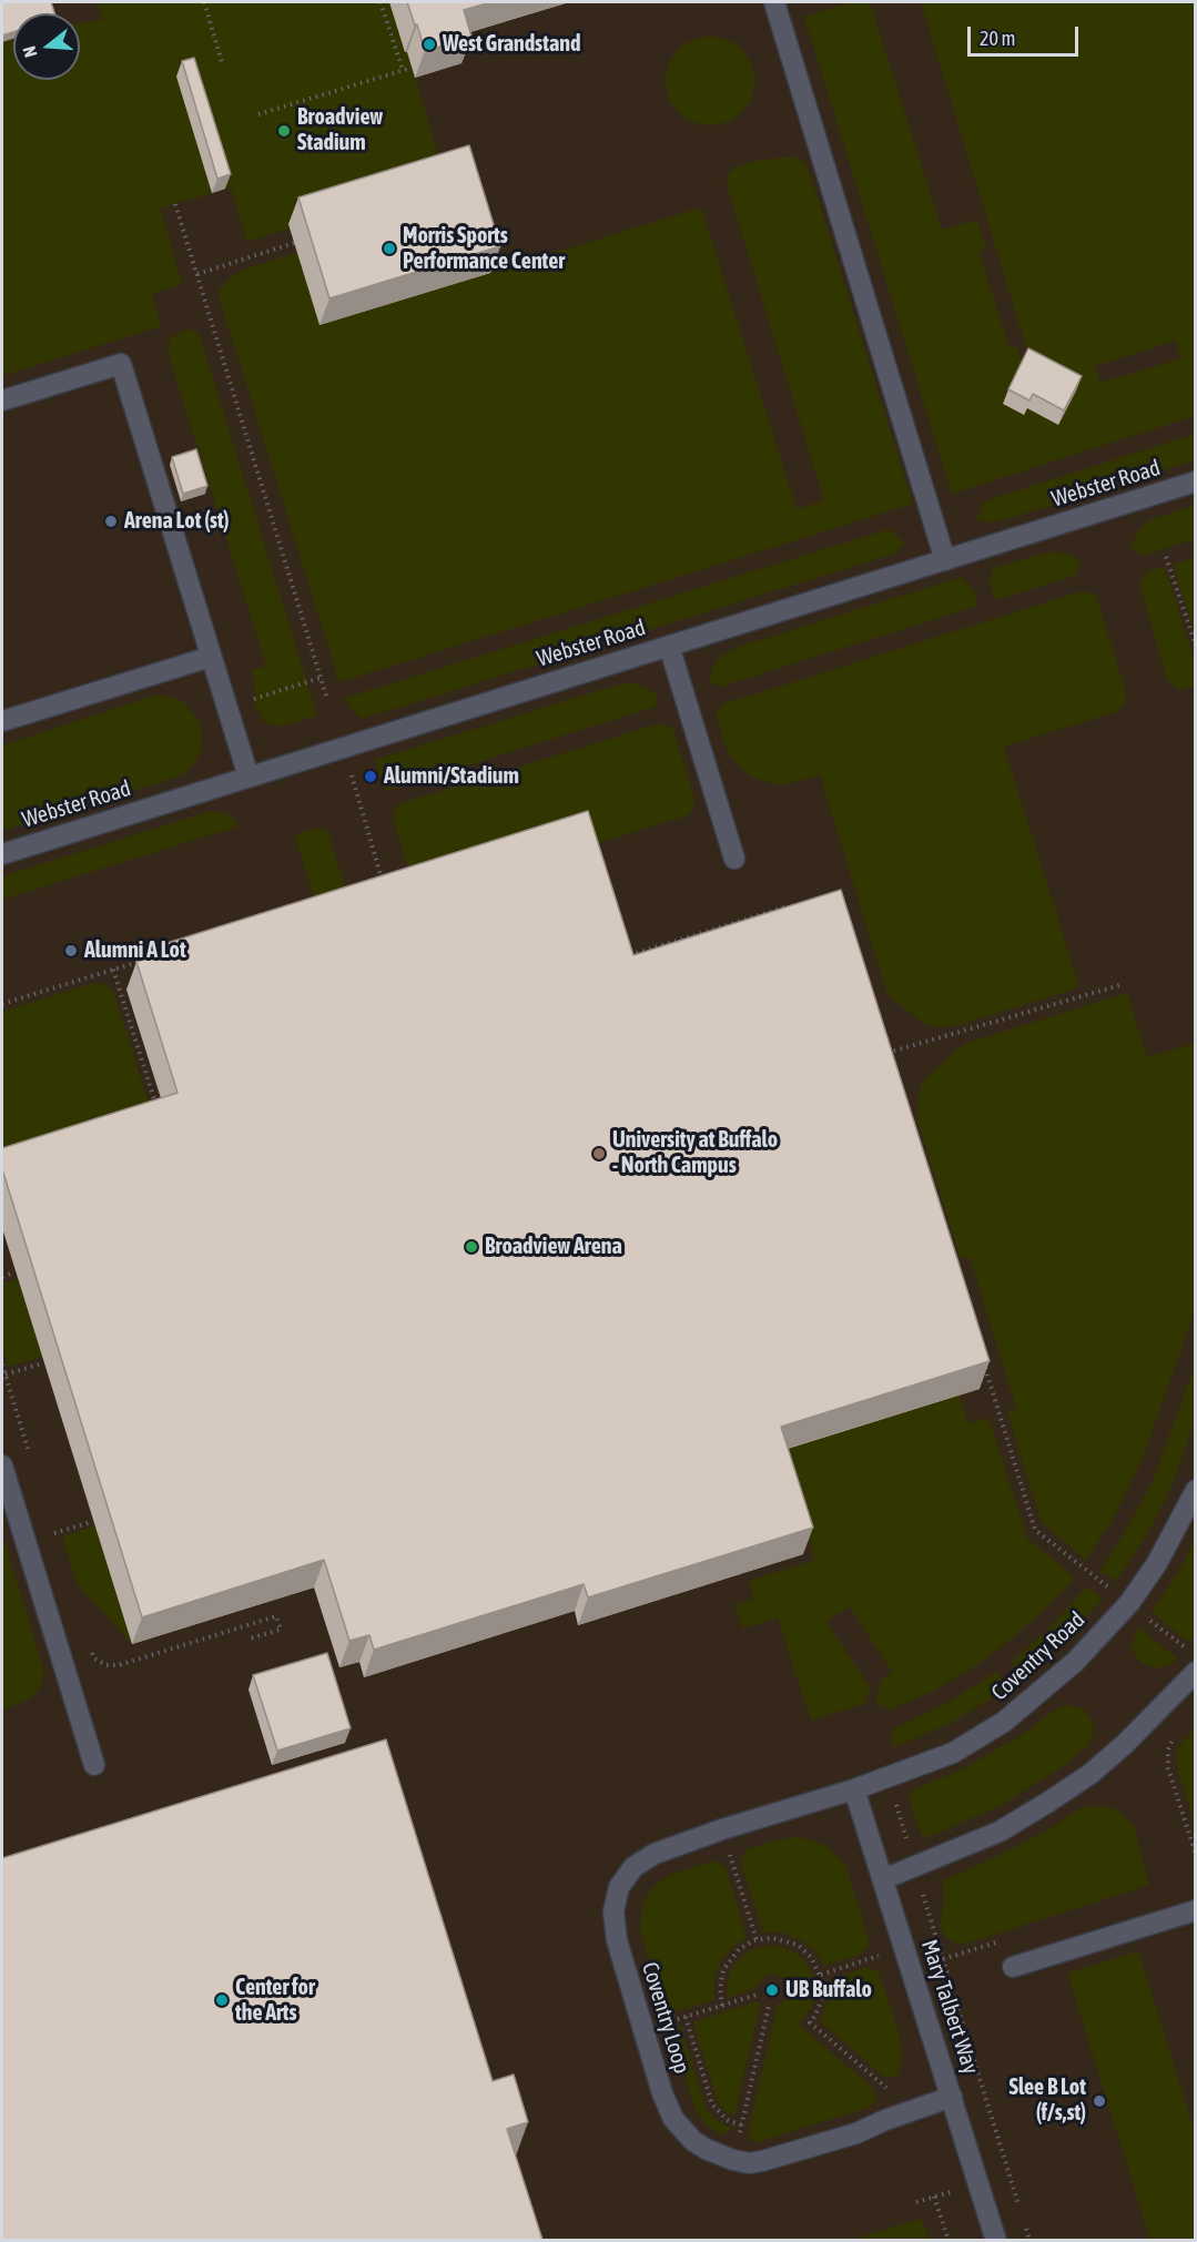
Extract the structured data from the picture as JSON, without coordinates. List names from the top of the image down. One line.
{"streets":{"street":["Webster Road","Coventry Road","Mary Talbert Way","Coventry Loop"]},"crossings":[["Coventry Road","Mary Talbert Way"],["Coventry Road","Coventry Loop"],["Mary Talbert Way","Coventry Loop"]],"places":["West Grandstand","Broadview Stadium","Morris Sports Performance Center","Arena Lot (st)","Alumni/Stadium","Alumni A Lot","University at Buffalo - North Campus","Broadview Arena","UB Buffalo","Center for the Arts","Slee B Lot (f/s,st)"],"scale_bar":"20 m","north":"left"}
